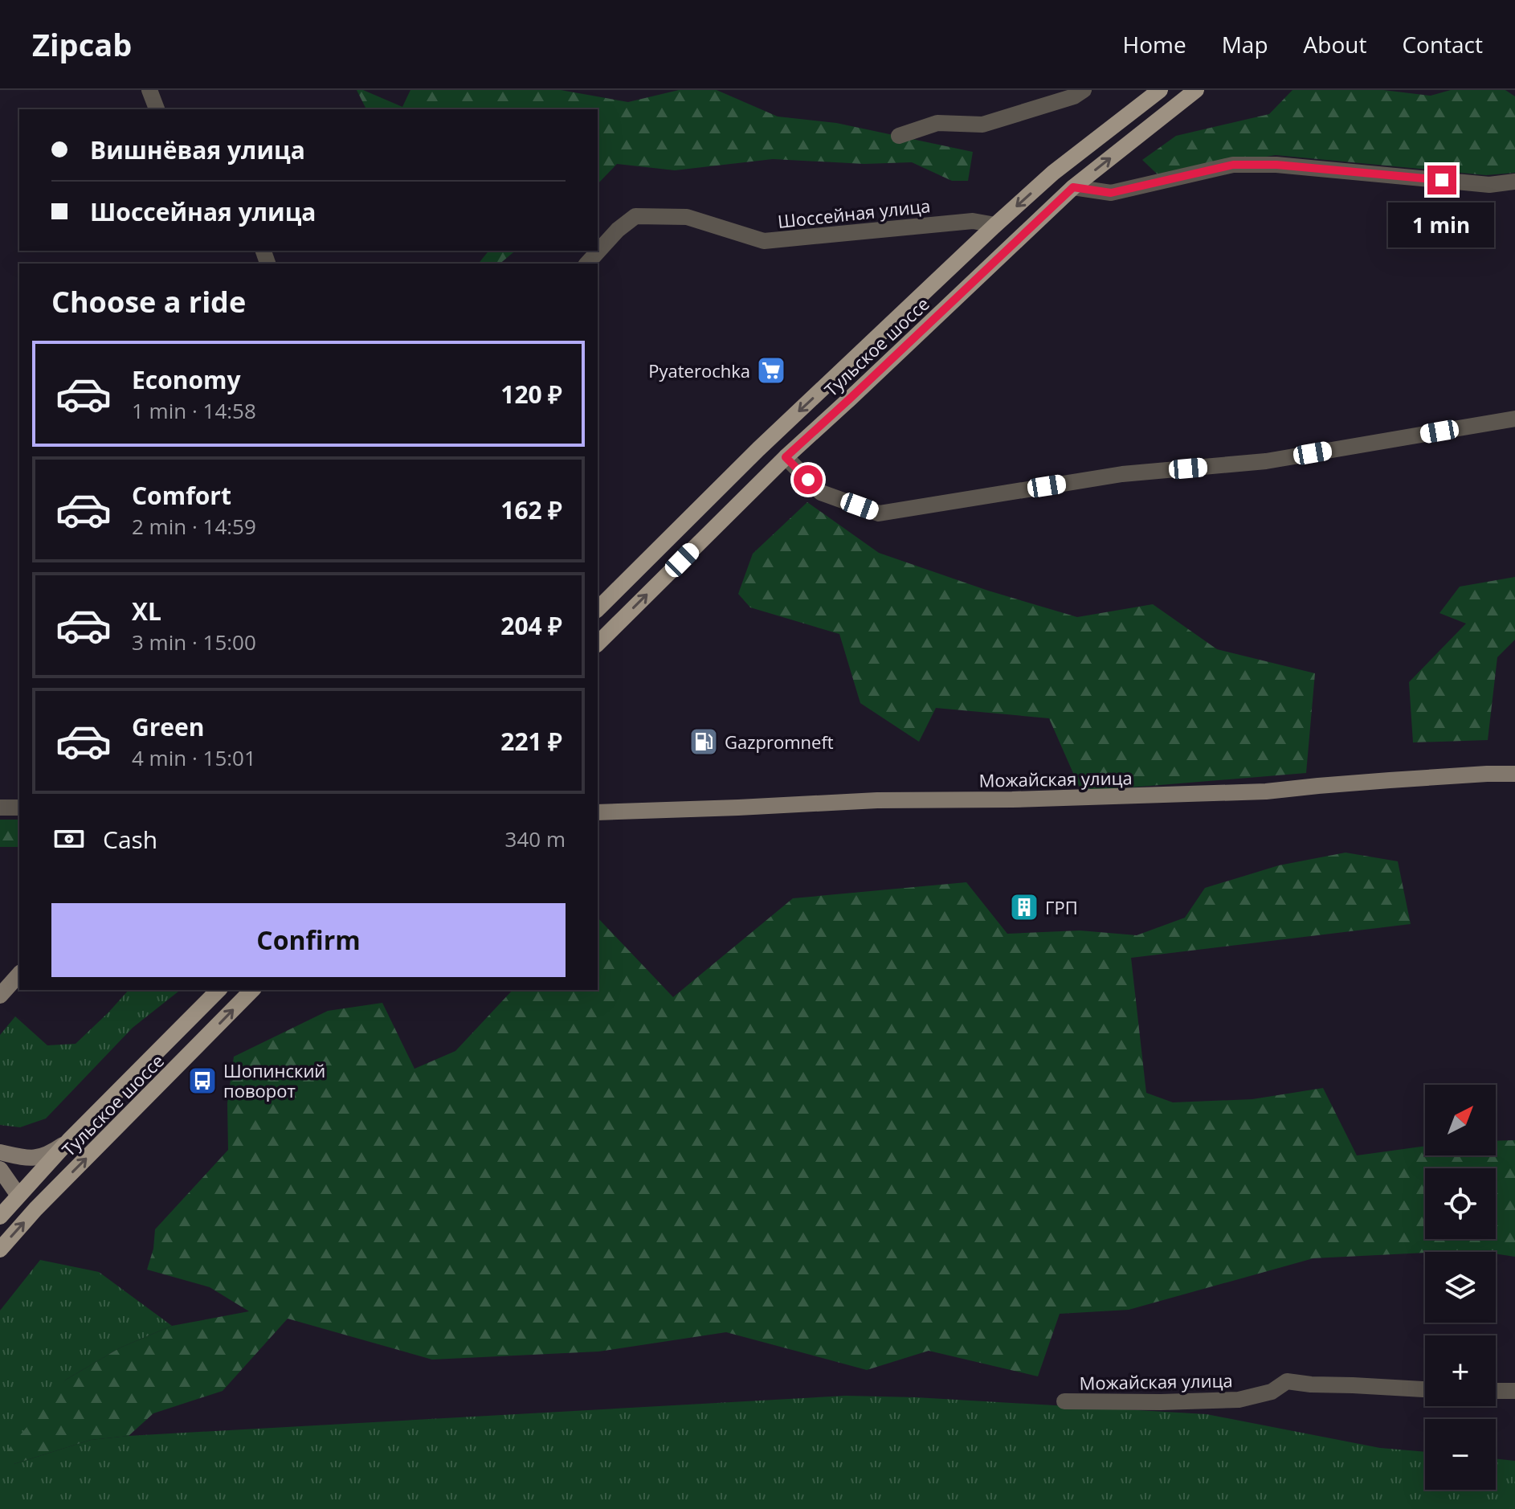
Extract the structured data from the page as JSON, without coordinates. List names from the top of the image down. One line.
{"streets":{"main road":["Тульское шоссе"],"street":["Шоссейная улица","Можайская улица"]},"crossings":[["Шоссейная улица","Тульское шоссе"]],"places":{"supermarket":["Pyaterochka"],"fuel station":["Gazpromneft"],"building":["ГРП"],"bus stop":["Шопинский поворот"]},"north":"top right","page":{"header":"Zipcab","nav":["Home","Map","About","Contact"],"banner":["Вишнёвая улица","Шоссейная улица"],"bubble":"1 min","heading":"Choose a ride","list":[{"name":"Economy","note":"1 min · 14:58","value":"120 ₽"},{"name":"Comfort","note":"2 min · 14:59","value":"162 ₽"},{"name":"XL","note":"3 min · 15:00","value":"204 ₽"},{"name":"Green","note":"4 min · 15:01","value":"221 ₽"}],"pay":["Cash","340 m"],"buttons":"Confirm","map_buttons":["+","−"]}}
